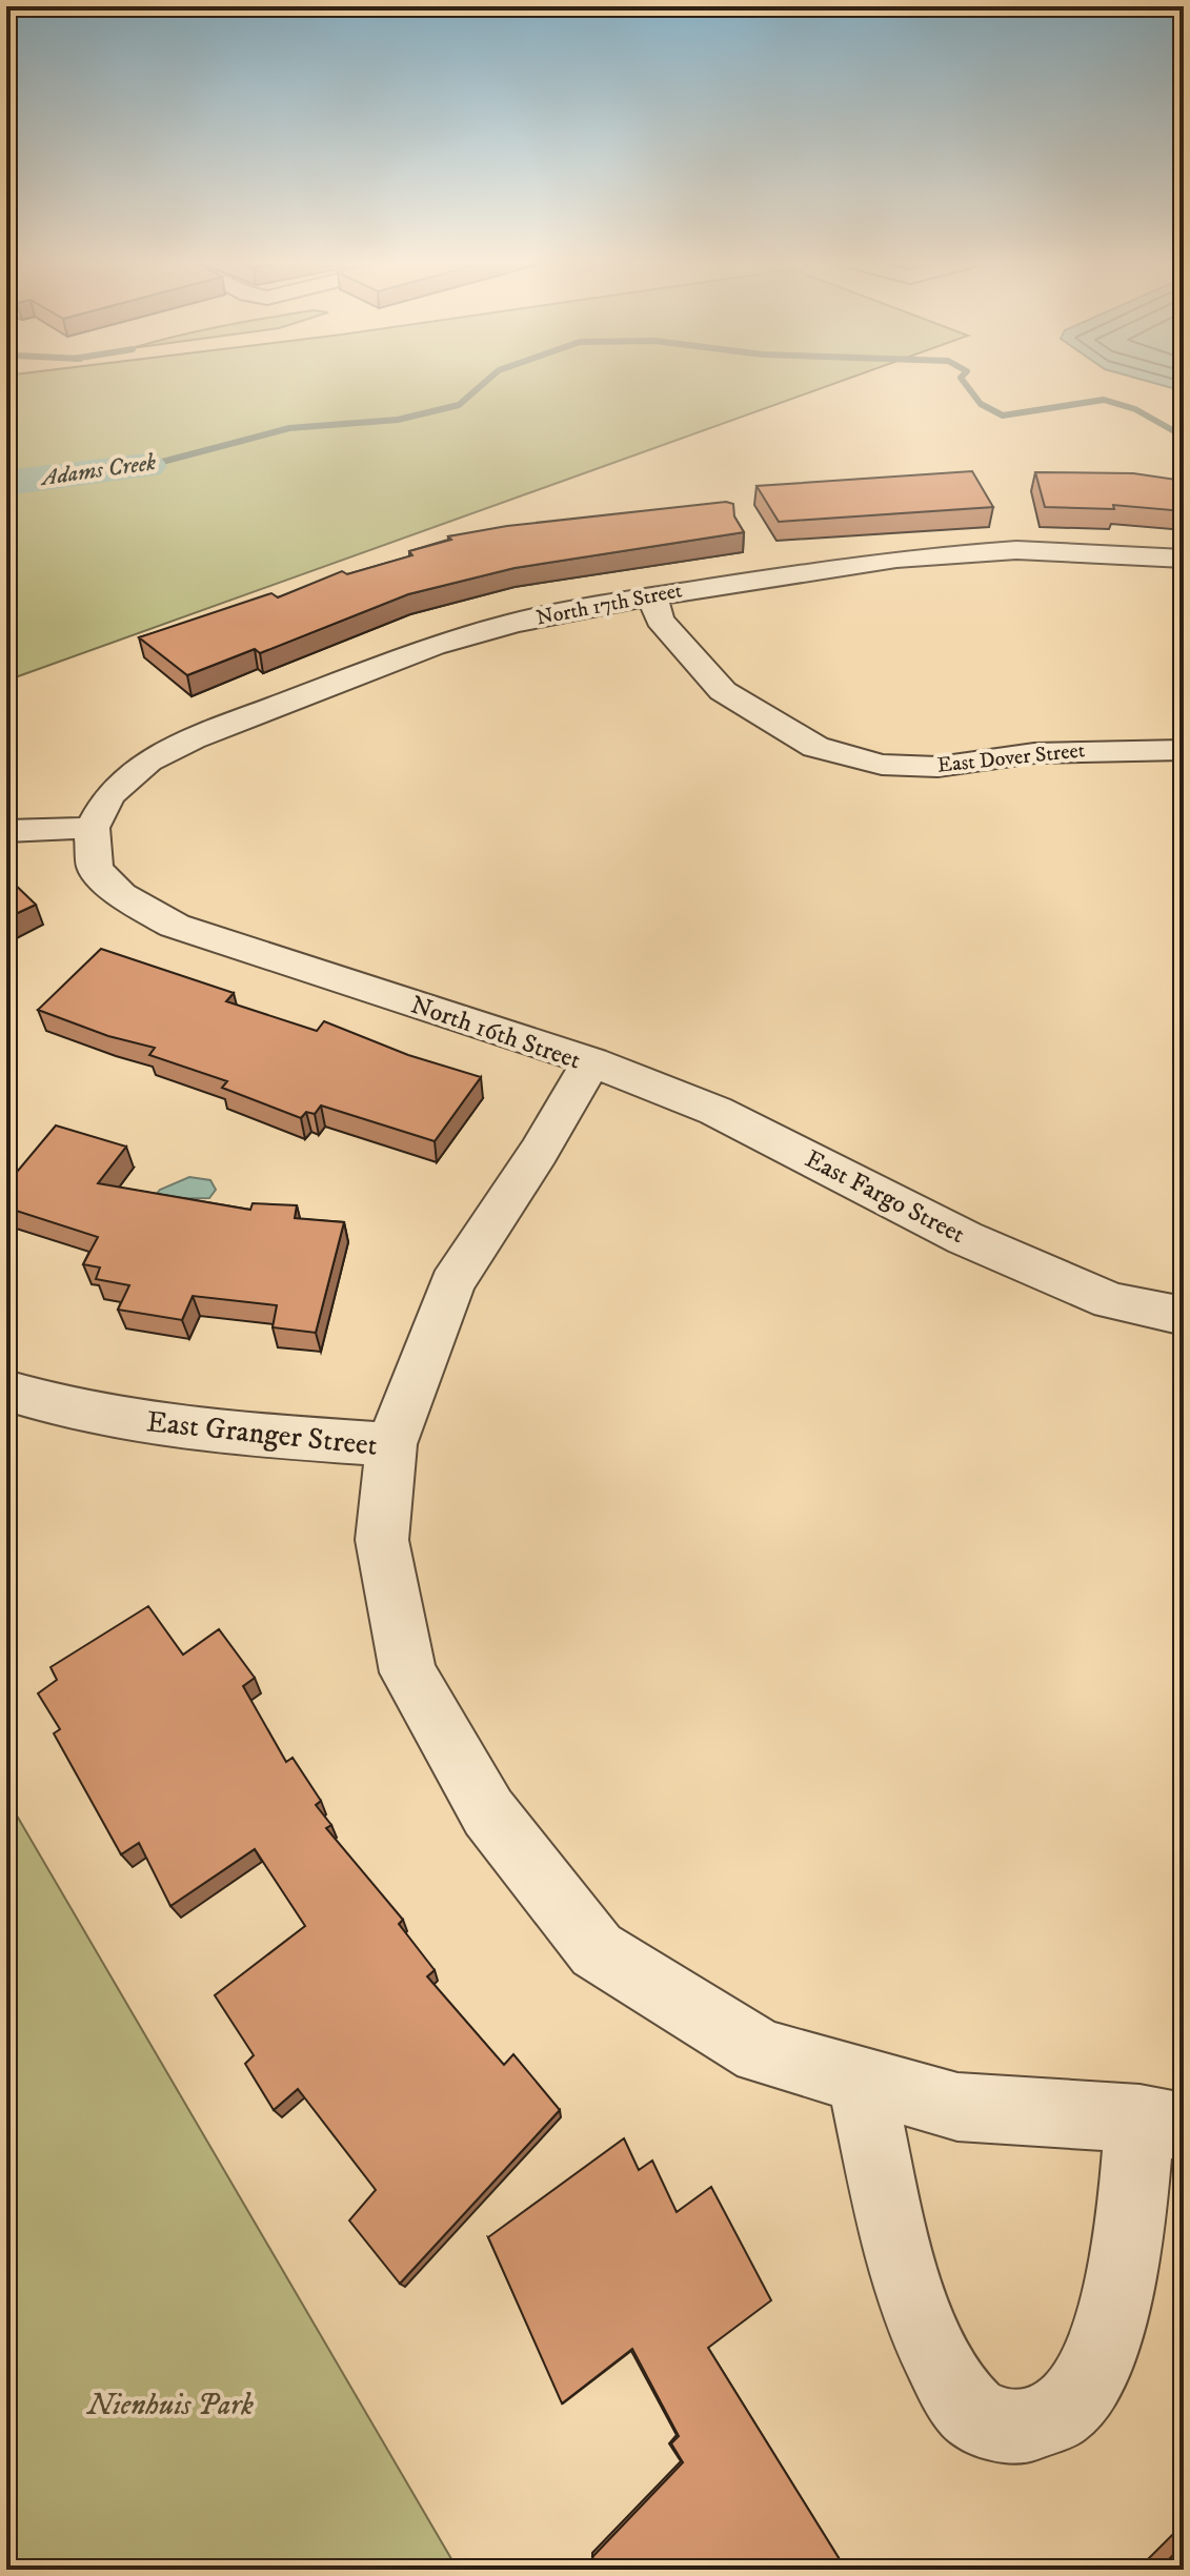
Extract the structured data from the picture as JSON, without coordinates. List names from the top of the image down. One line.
{"streets":{"street":["North 17th Street","East Dover Street","North 16th Street","East Fargo Street","East Granger Street"]},"crossings":[["North 17th Street","East Dover Street"],["North 17th Street","North 16th Street"],["North 16th Street","East Fargo Street"],["North 16th Street","East Granger Street"]],"water":["Adams Creek"],"parks":["Nienhuis Park"]}
